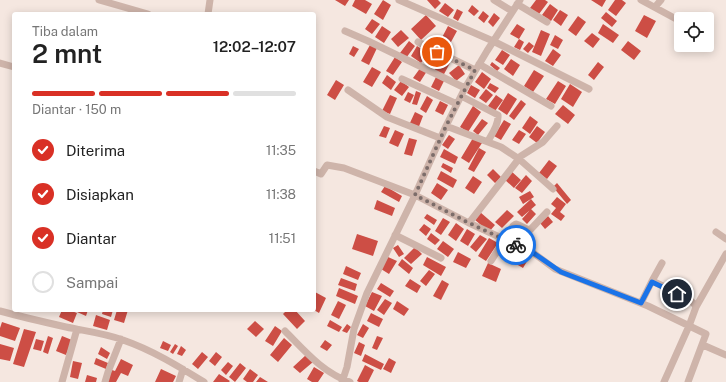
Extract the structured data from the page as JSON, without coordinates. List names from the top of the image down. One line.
{"page":{"heading":["2 mnt","Tiba dalam","12:02–12:07"],"bar":"Diantar · 150 m","list":[["Diterima","11:35"],["Disiapkan","11:38"],["Diantar","11:51"],"Sampai"]}}
